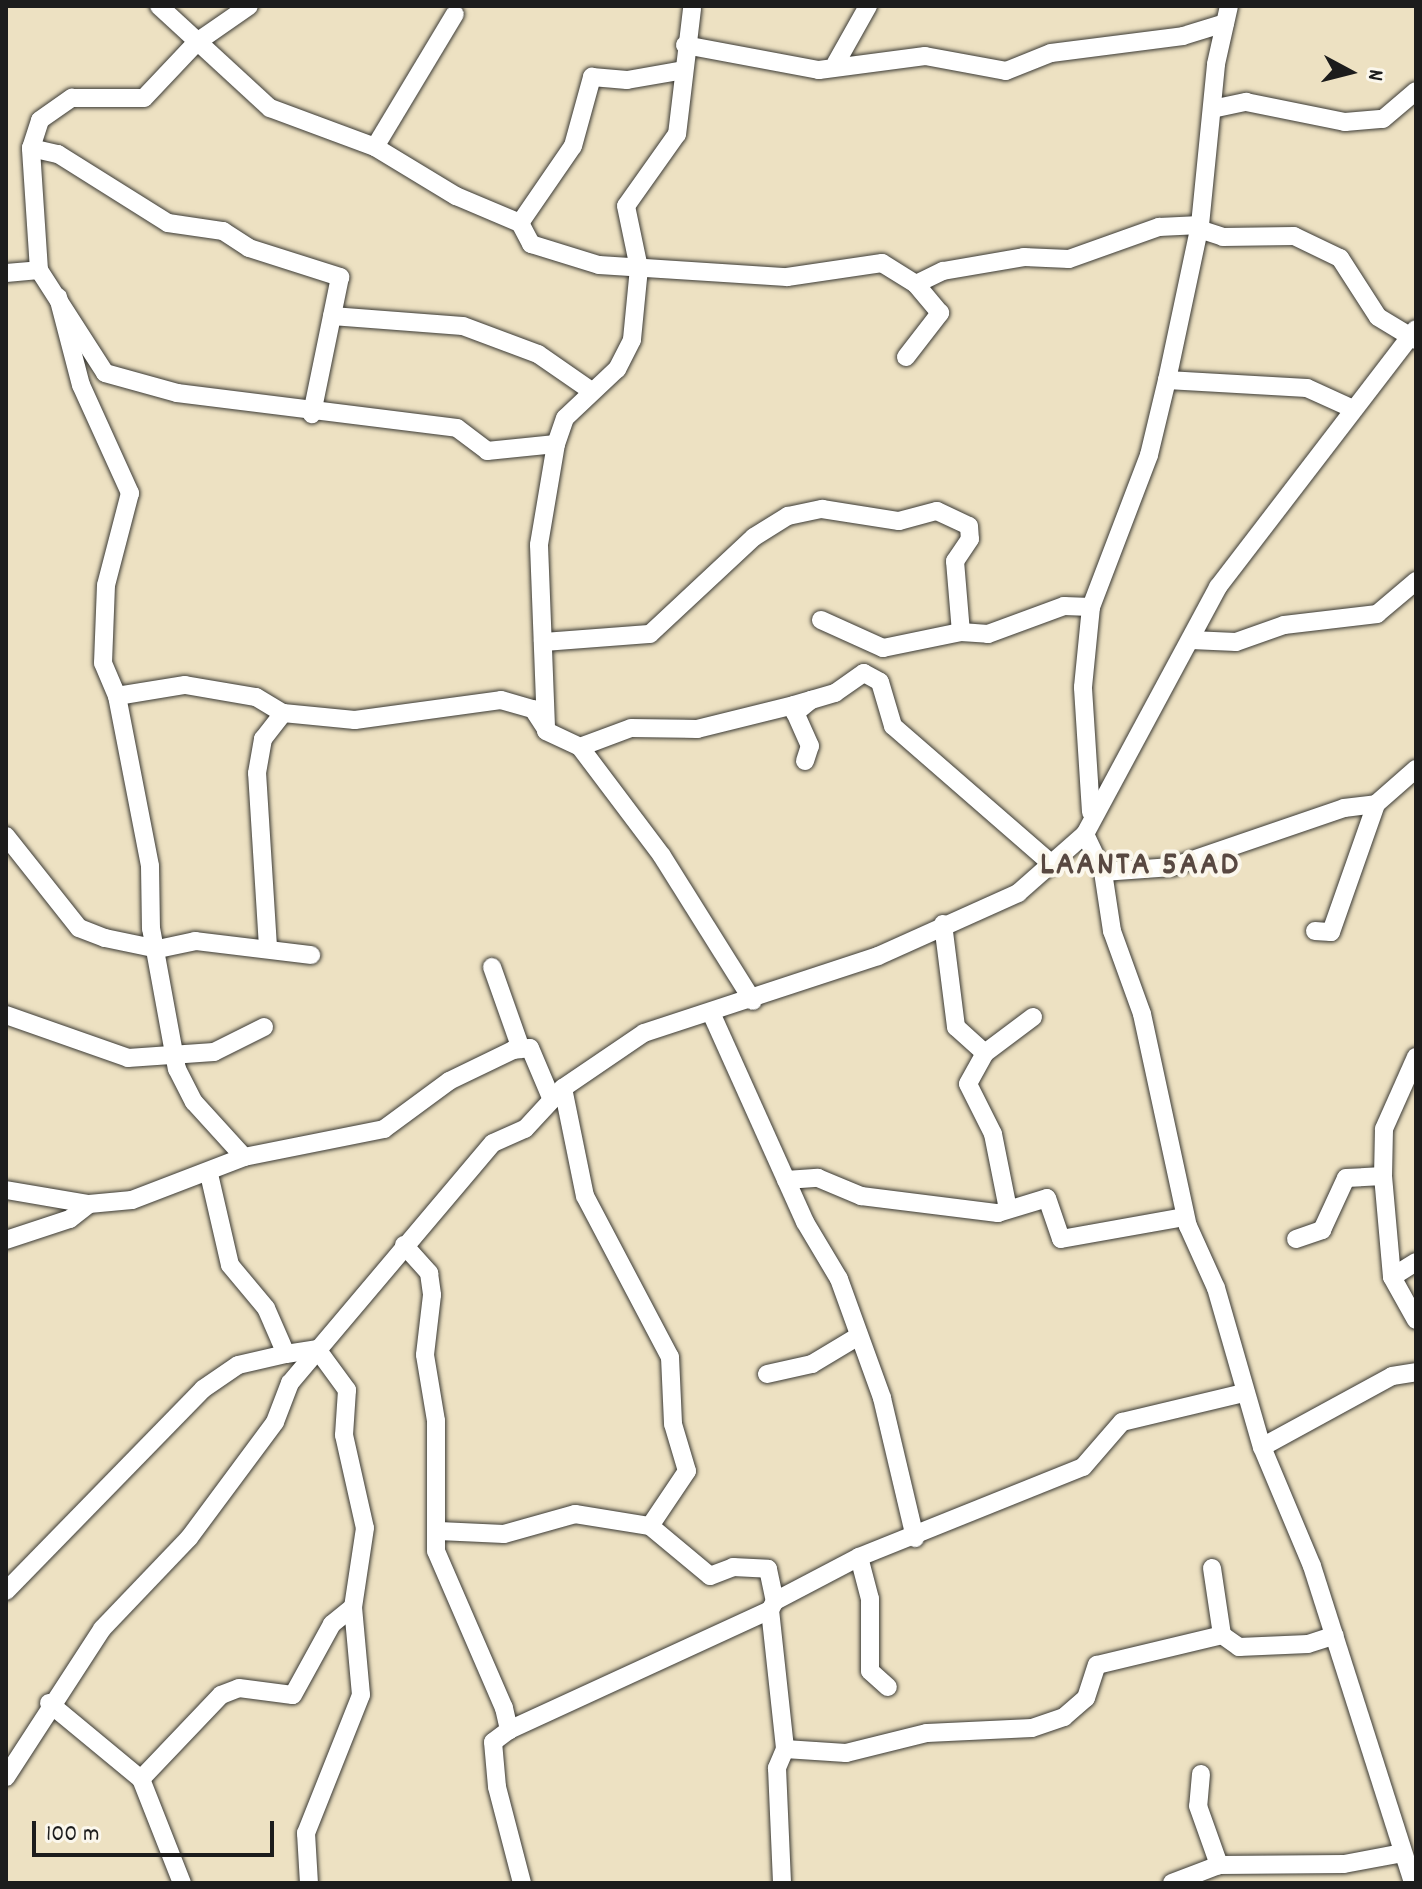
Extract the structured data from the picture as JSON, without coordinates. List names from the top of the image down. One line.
{"districts":["LAANTA 5AAD"],"scale_bar":"100 m","north":"right"}
